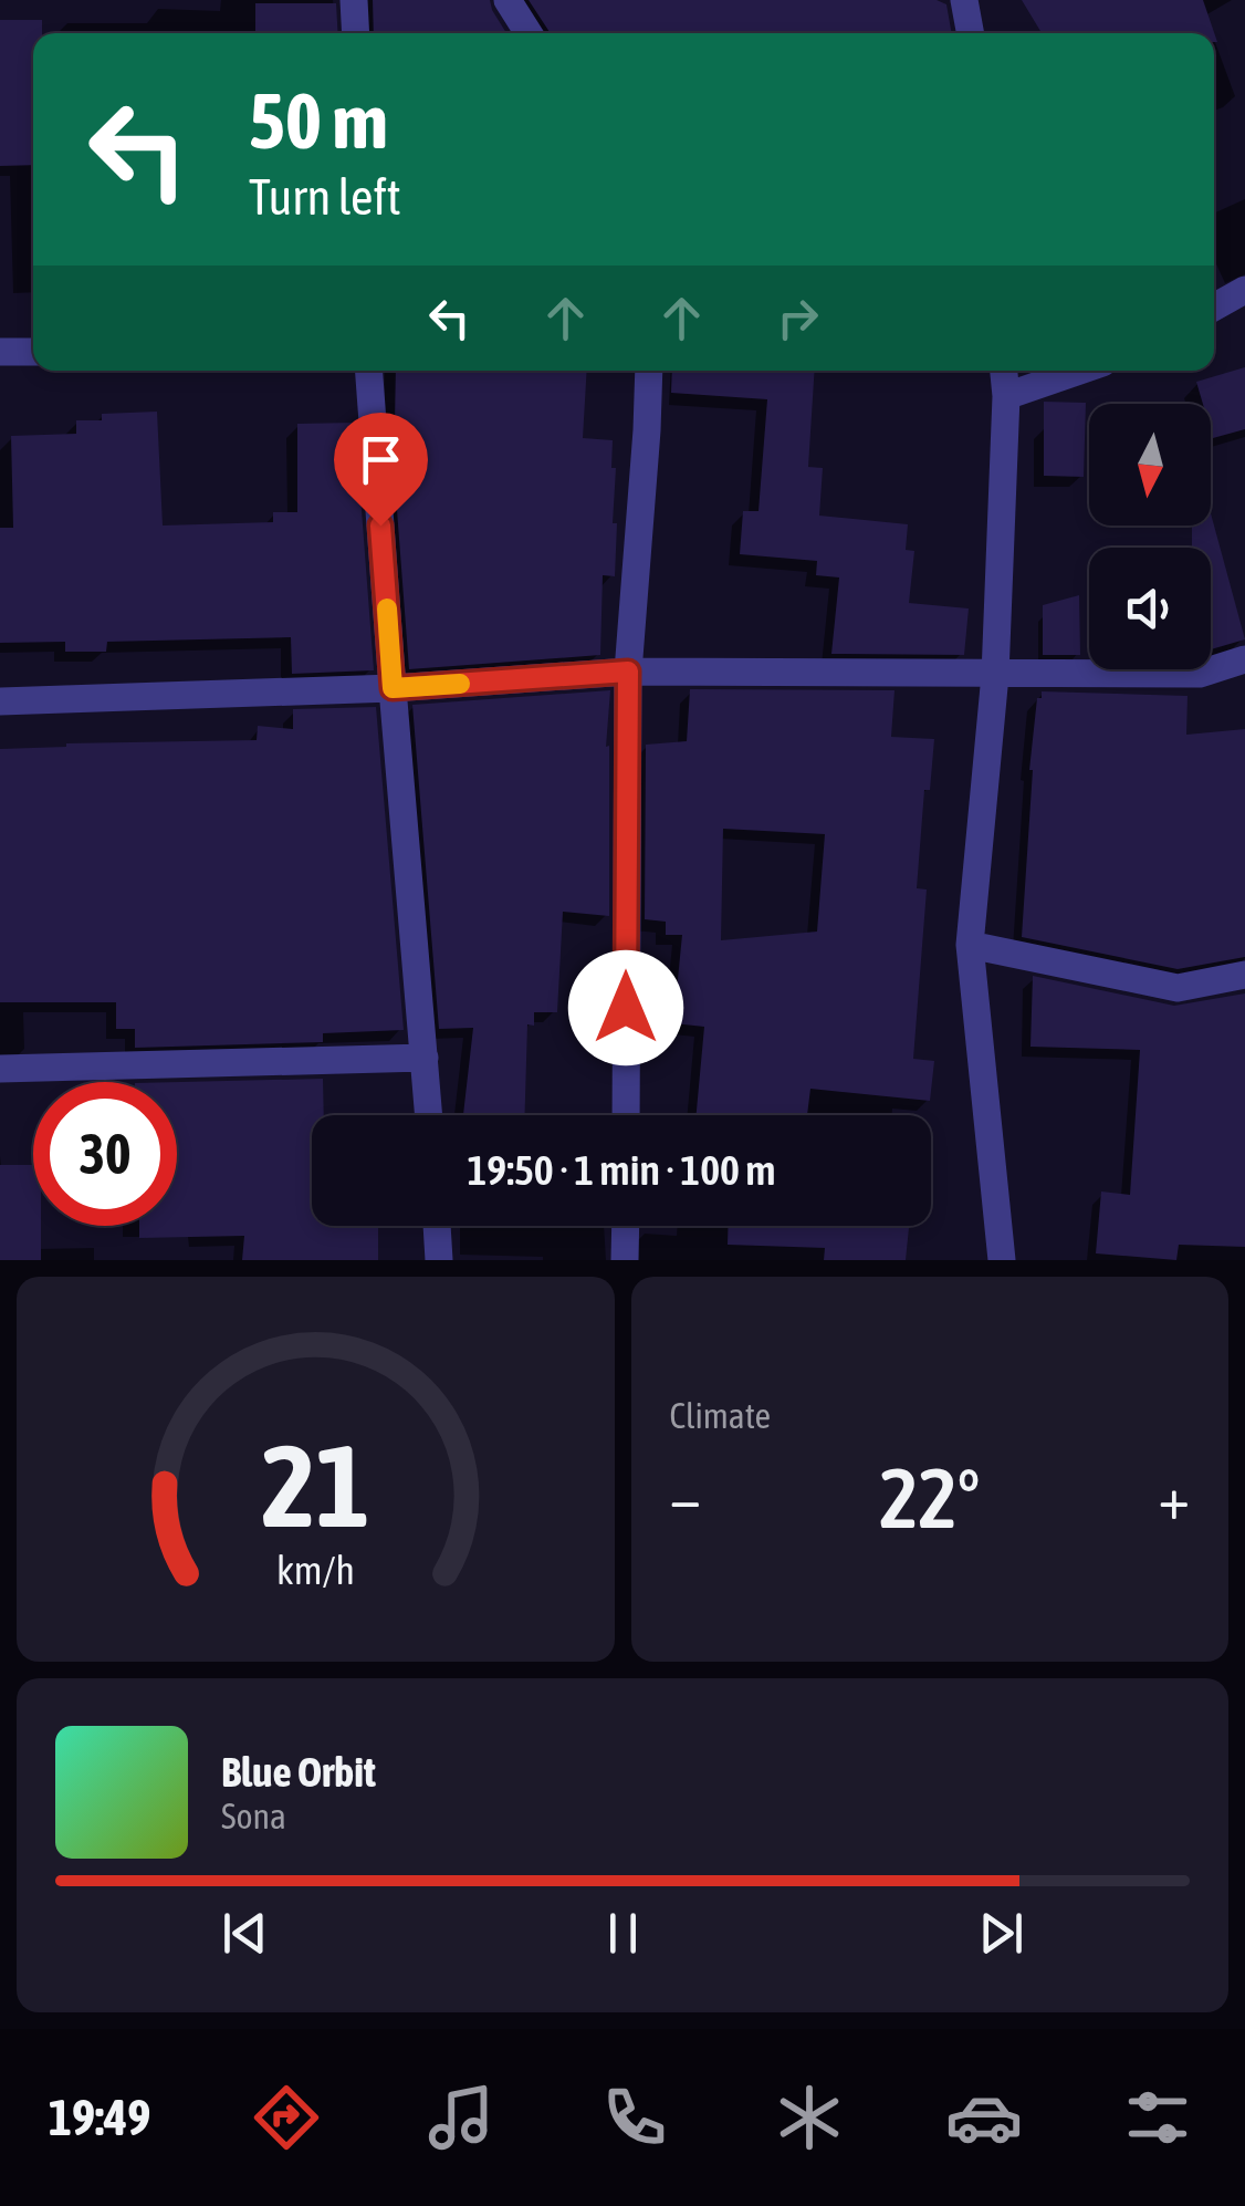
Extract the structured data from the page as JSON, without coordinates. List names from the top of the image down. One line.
{"north":"bottom","page":{"turn":["50 m","Turn left"],"limit":"30","trip":"19:50 · 1 min · 100 m","tile":"Climate","heat":["−","22°","+"],"song":["Blue Orbit","Sona"],"tabs":"19:49","gauge":["21","km/h"]}}
